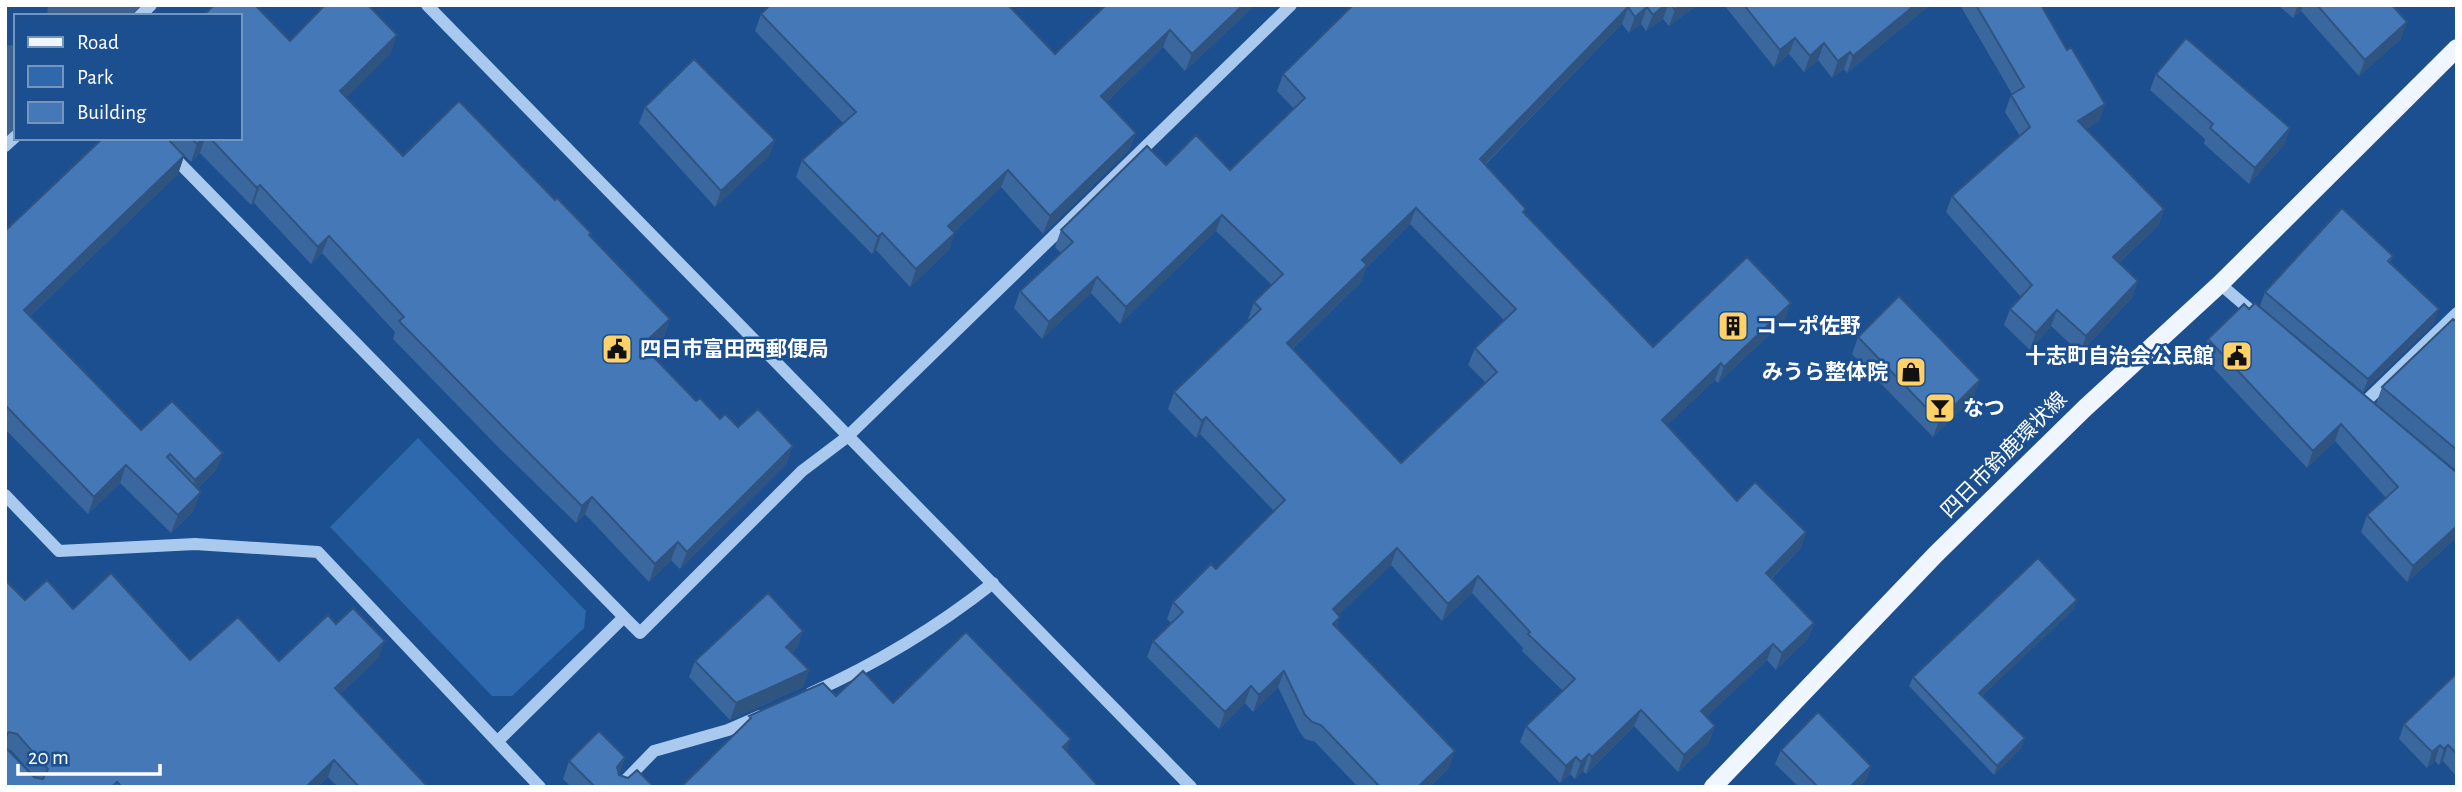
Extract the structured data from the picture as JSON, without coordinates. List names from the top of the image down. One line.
{"streets":{"main road":["四日市鈴鹿環状線"]},"places":{"building":["コーポ佐野"],"public building":["四日市富田西郵便局","十志町自治会公民館"],"shop":["みうら整体院"],"bar":["なつ"]},"legend":["Road","Park","Building"],"scale_bar":"20 m"}
